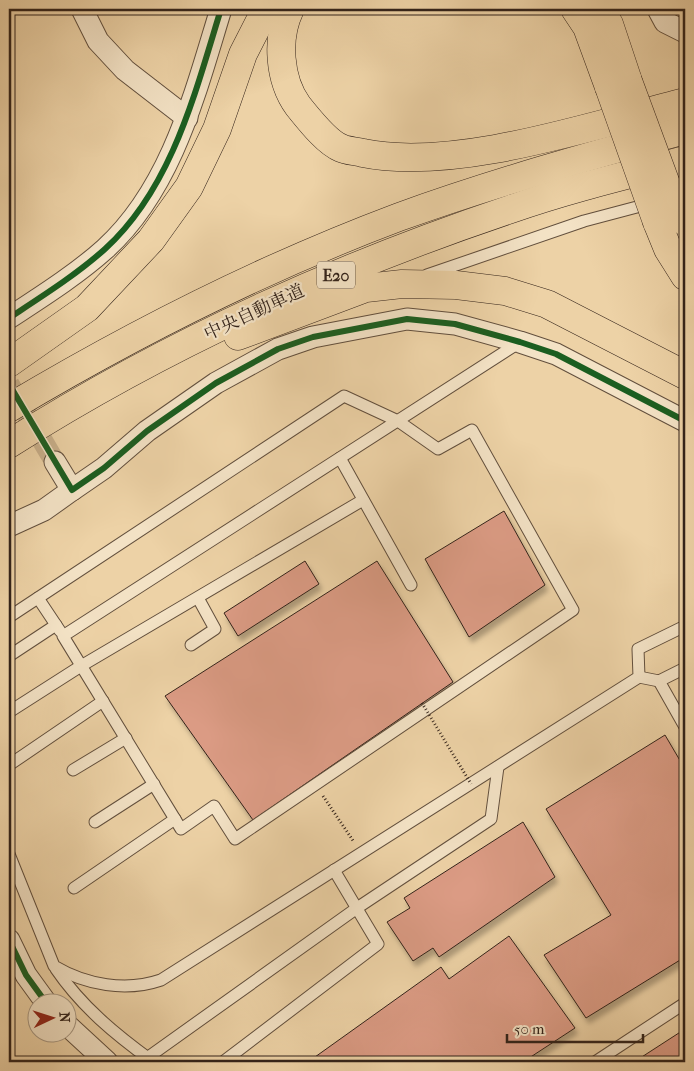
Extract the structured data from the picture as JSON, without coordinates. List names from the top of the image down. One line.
{"streets":{"highway":["E20","中央自動車道"]},"scale_bar":"50 m","north":"right"}
